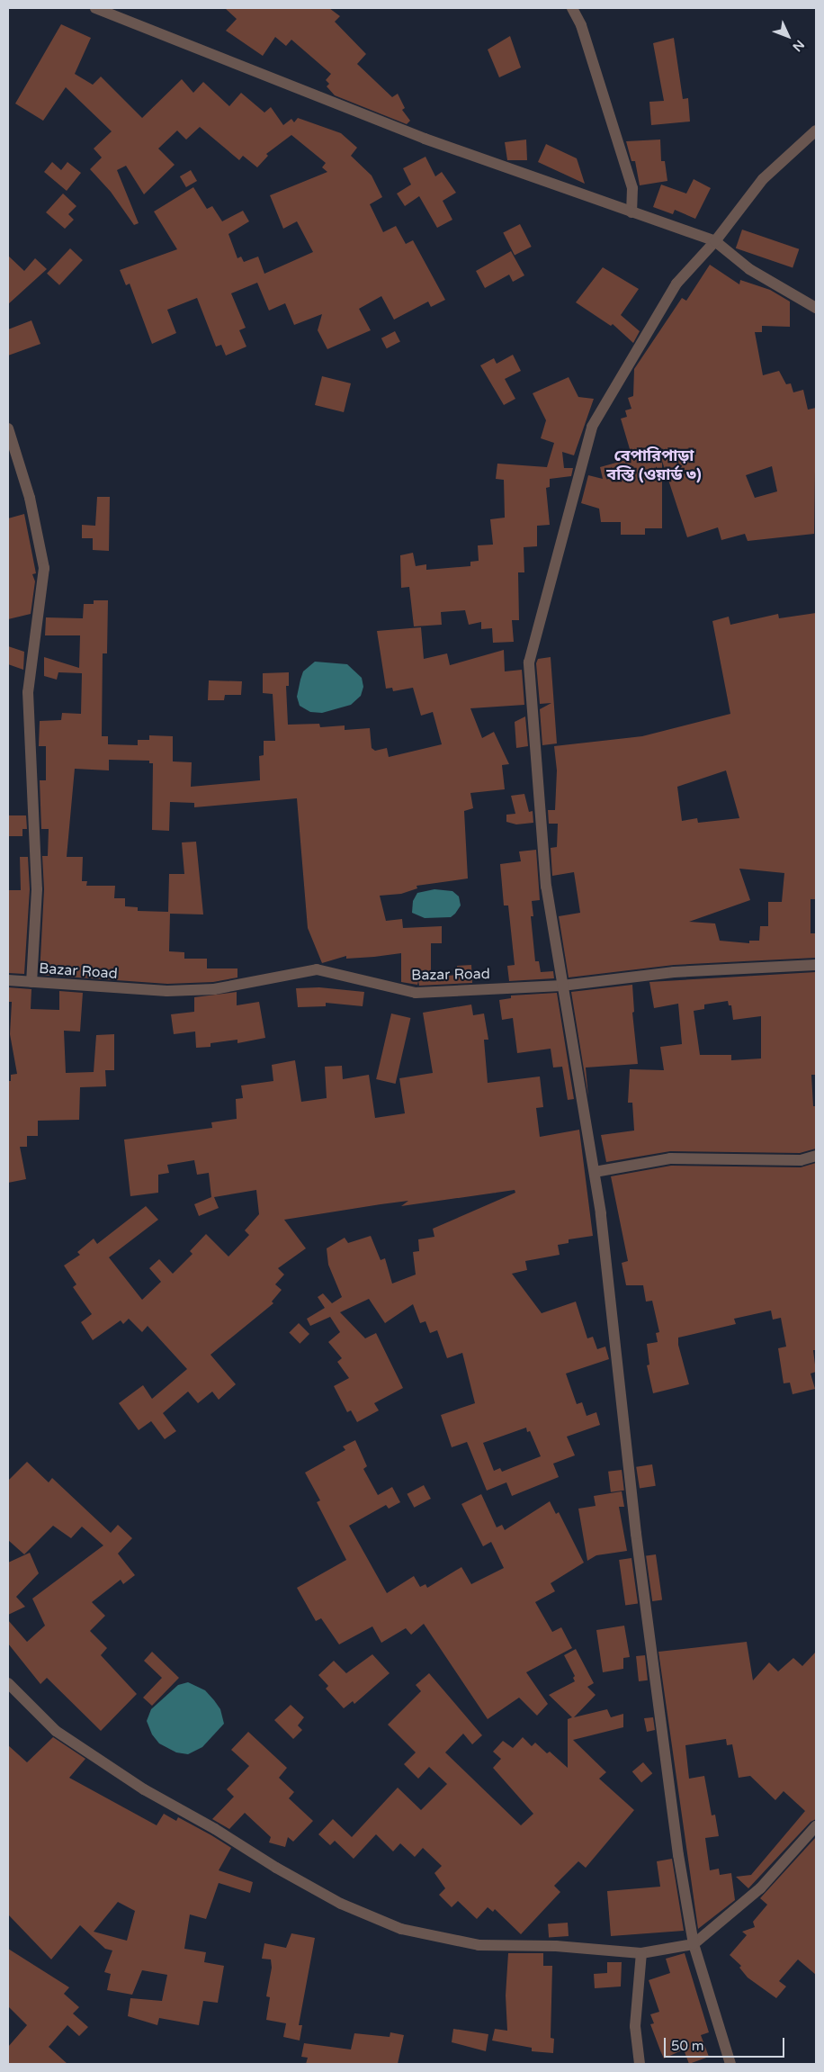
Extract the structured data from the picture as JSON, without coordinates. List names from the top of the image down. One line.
{"streets":{"street":["Bazar Road"]},"districts":["বেপারিপাড়া বস্তি (ওয়ার্ড ৩)"],"scale_bar":"50 m","north":"bottom right"}
